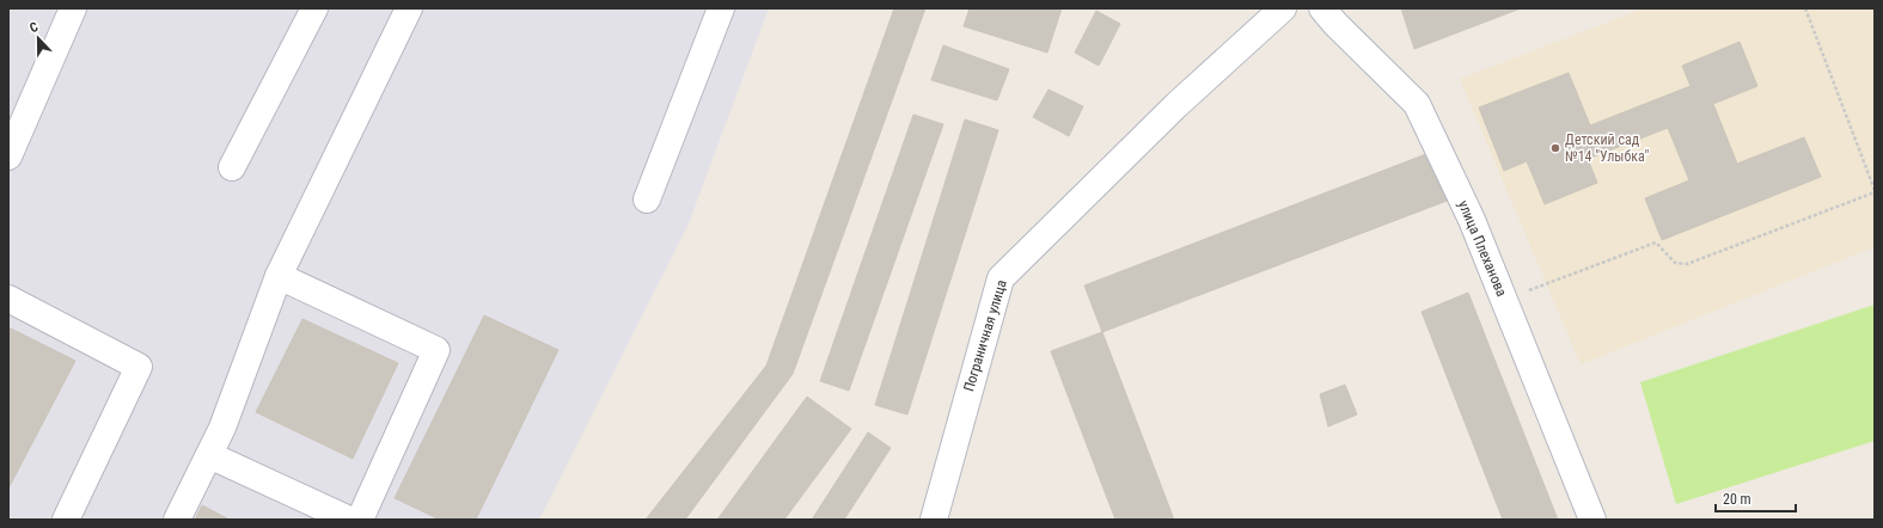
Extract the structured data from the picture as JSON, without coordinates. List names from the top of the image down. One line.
{"streets":{"street":["улица Плеханова","Пограничная улица"]},"places":["Детский сад №14 \"Улыбка\""],"scale_bar":"20 m","north":"top"}
